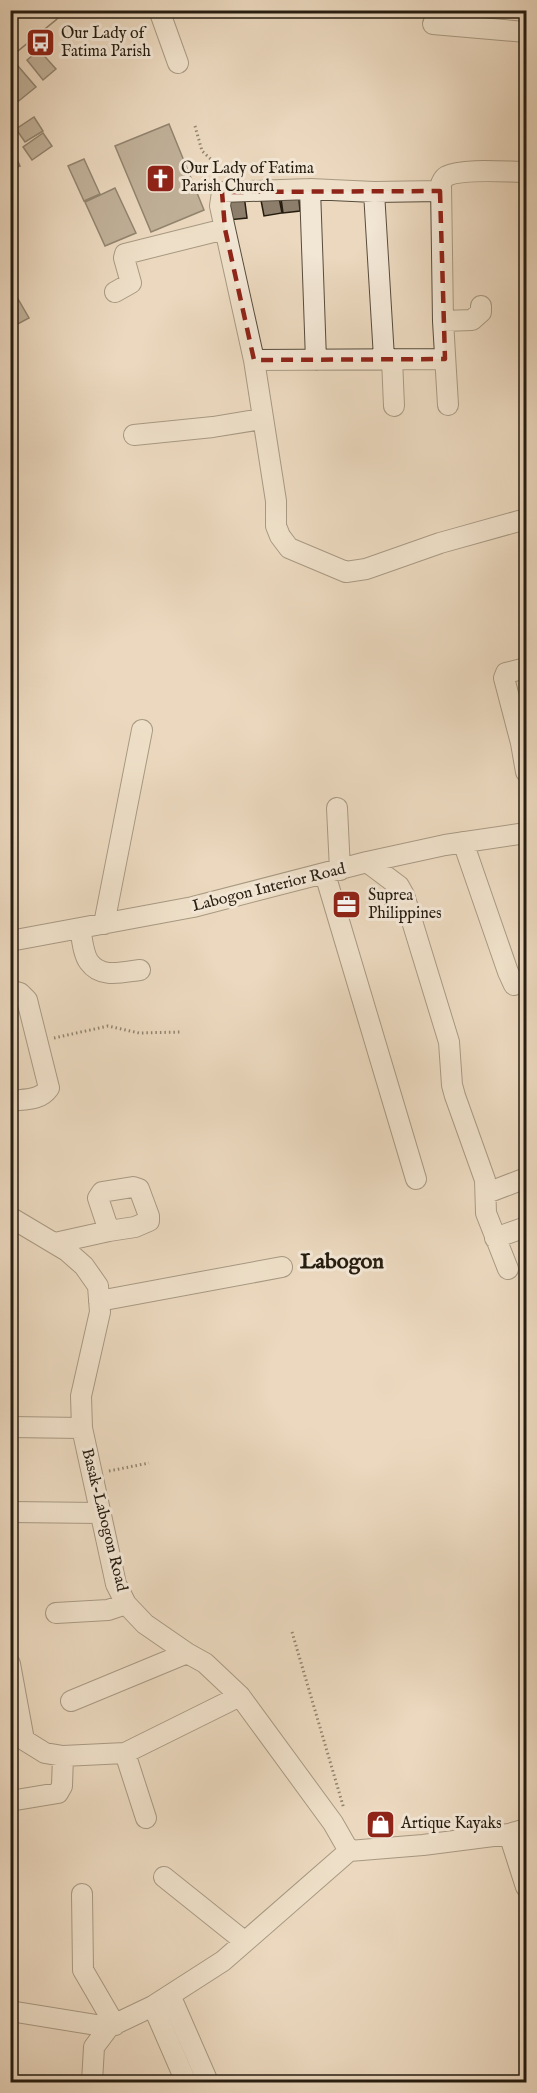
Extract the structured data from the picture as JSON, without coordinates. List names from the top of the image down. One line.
{"streets":{"street":["Labogon Interior Road","Basak-Labogon Road"]},"districts":["Labogon"],"places":{"bus stop":["Our Lady of Fatima Parish"],"church":["Our Lady of Fatima Parish Church"],"office":["Suprea Philippines"],"shop":["Artique Kayaks"]}}
